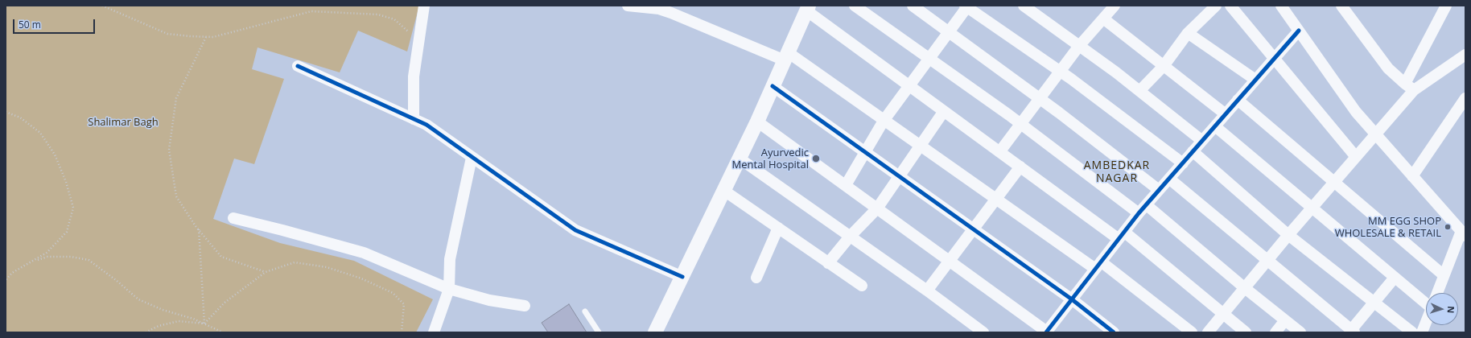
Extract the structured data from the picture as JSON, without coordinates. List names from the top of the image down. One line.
{"districts":["AMBEDKAR NAGAR"],"parks":["Shalimar Bagh"],"places":["Ayurvedic Mental Hospital","MM EGG SHOP WHOLESALE & RETAIL"],"scale_bar":"50 m","north":"right"}
